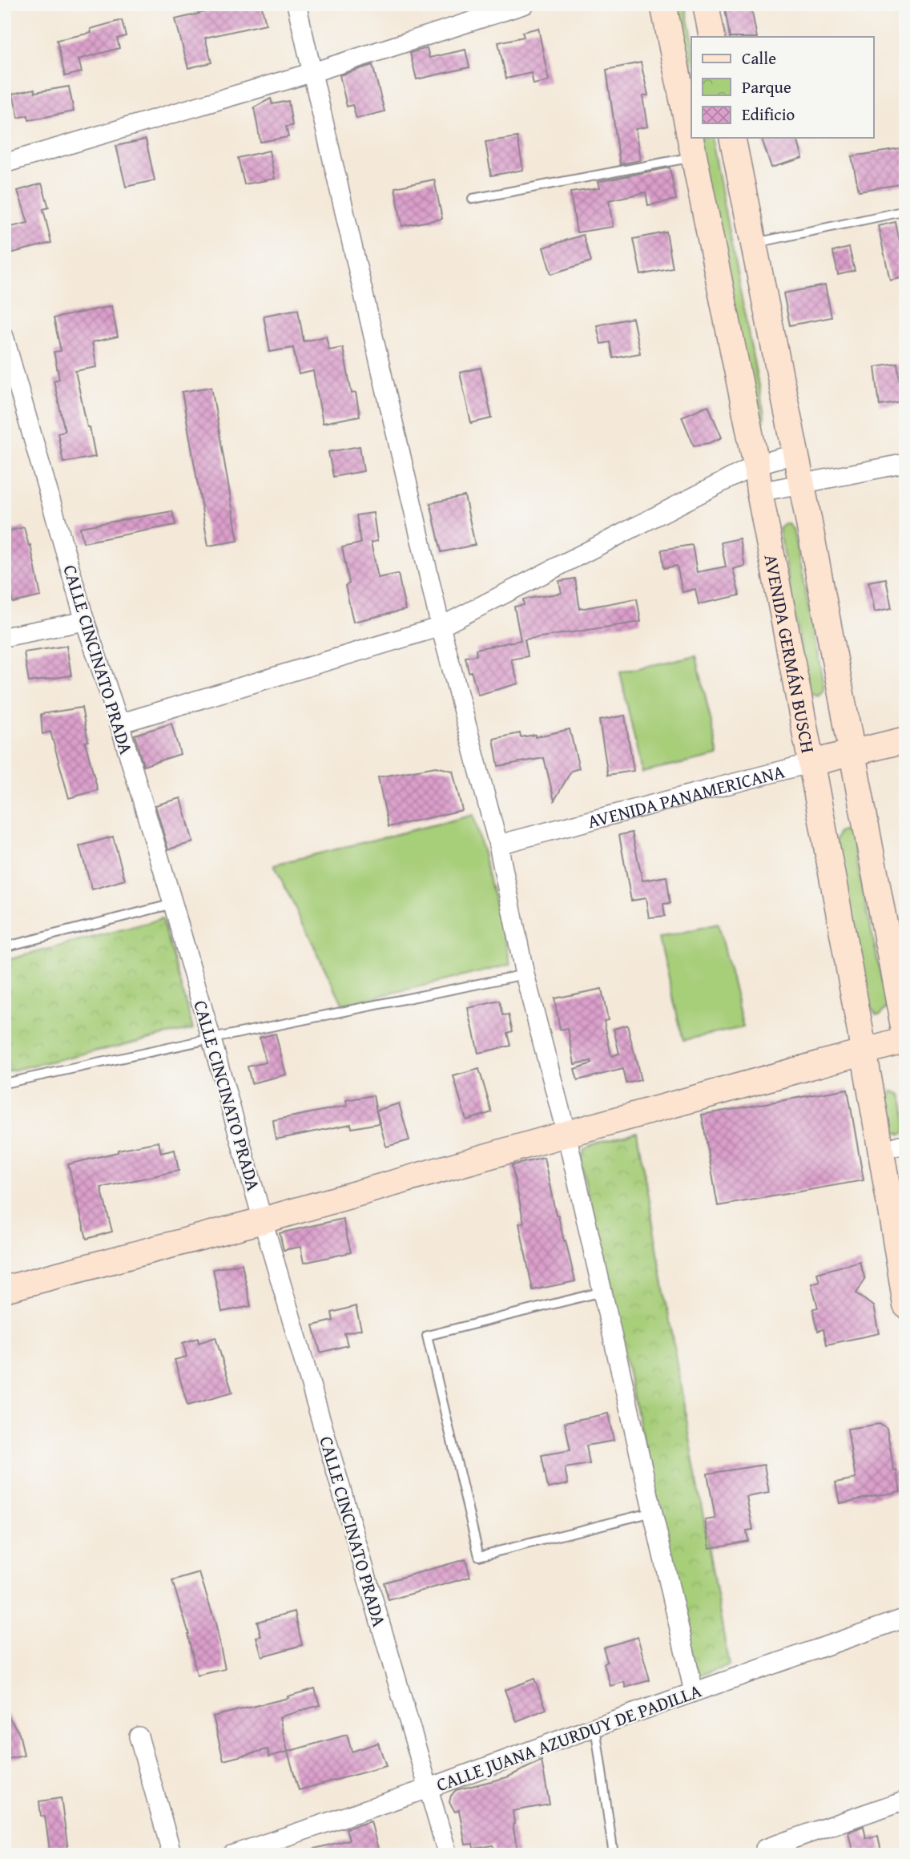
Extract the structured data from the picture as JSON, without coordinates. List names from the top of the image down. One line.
{"streets":{"main road":["AVENIDA GERMÁN BUSCH","AVENIDA PANAMERICANA"],"street":["CALLE CINCINATO PRADA","CALLE JUANA AZURDUY DE PADILLA"]},"crossings":[["AVENIDA GERMÁN BUSCH","AVENIDA PANAMERICANA"],["CALLE CINCINATO PRADA","CALLE JUANA AZURDUY DE PADILLA"]],"legend":["Calle","Parque","Edificio"]}
